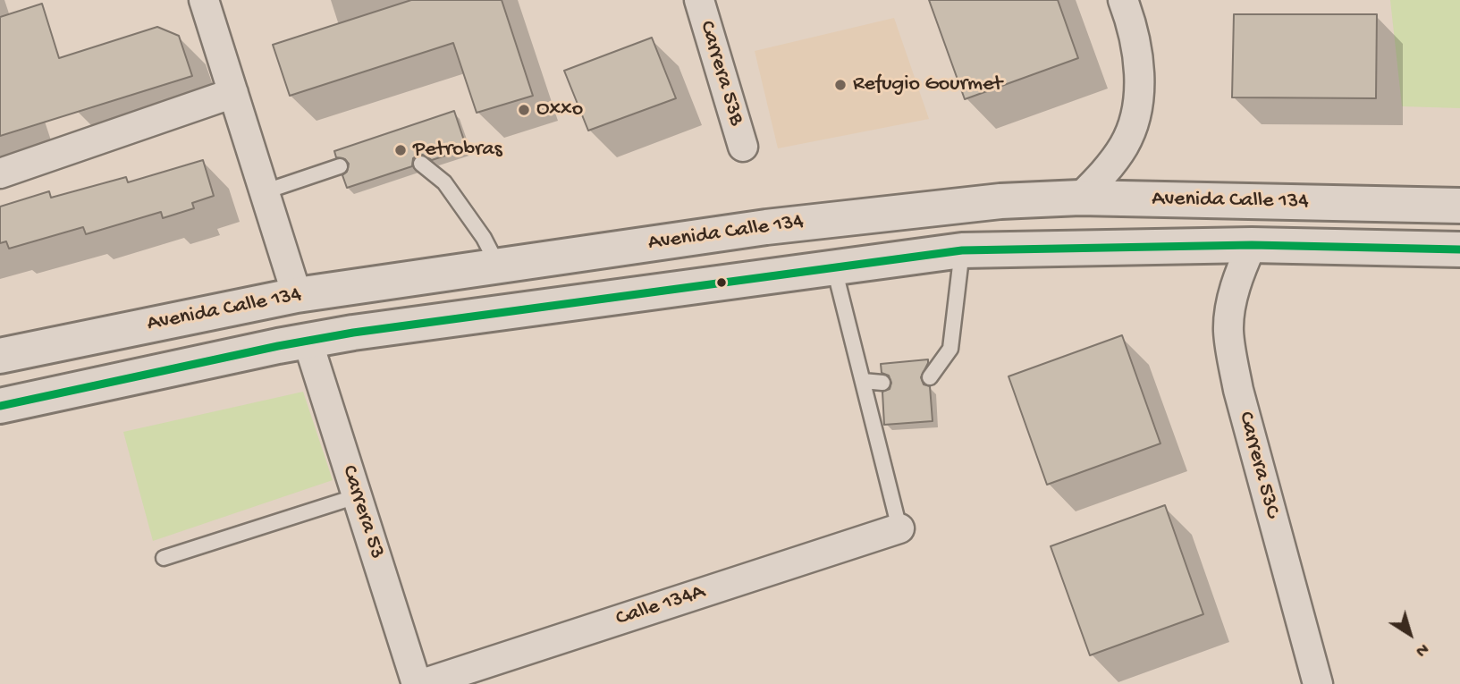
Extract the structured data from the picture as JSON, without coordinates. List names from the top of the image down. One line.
{"streets":{"main road":["Avenida Calle 134"],"street":["Carrera 53B","Carrera 53C","Carrera 53","Calle 134A"]},"crossings":[["Avenida Calle 134","Carrera 53C"],["Avenida Calle 134","Carrera 53"]],"places":["Refugio Gourmet","Oxxo","Petrobras"],"north":"bottom right"}
